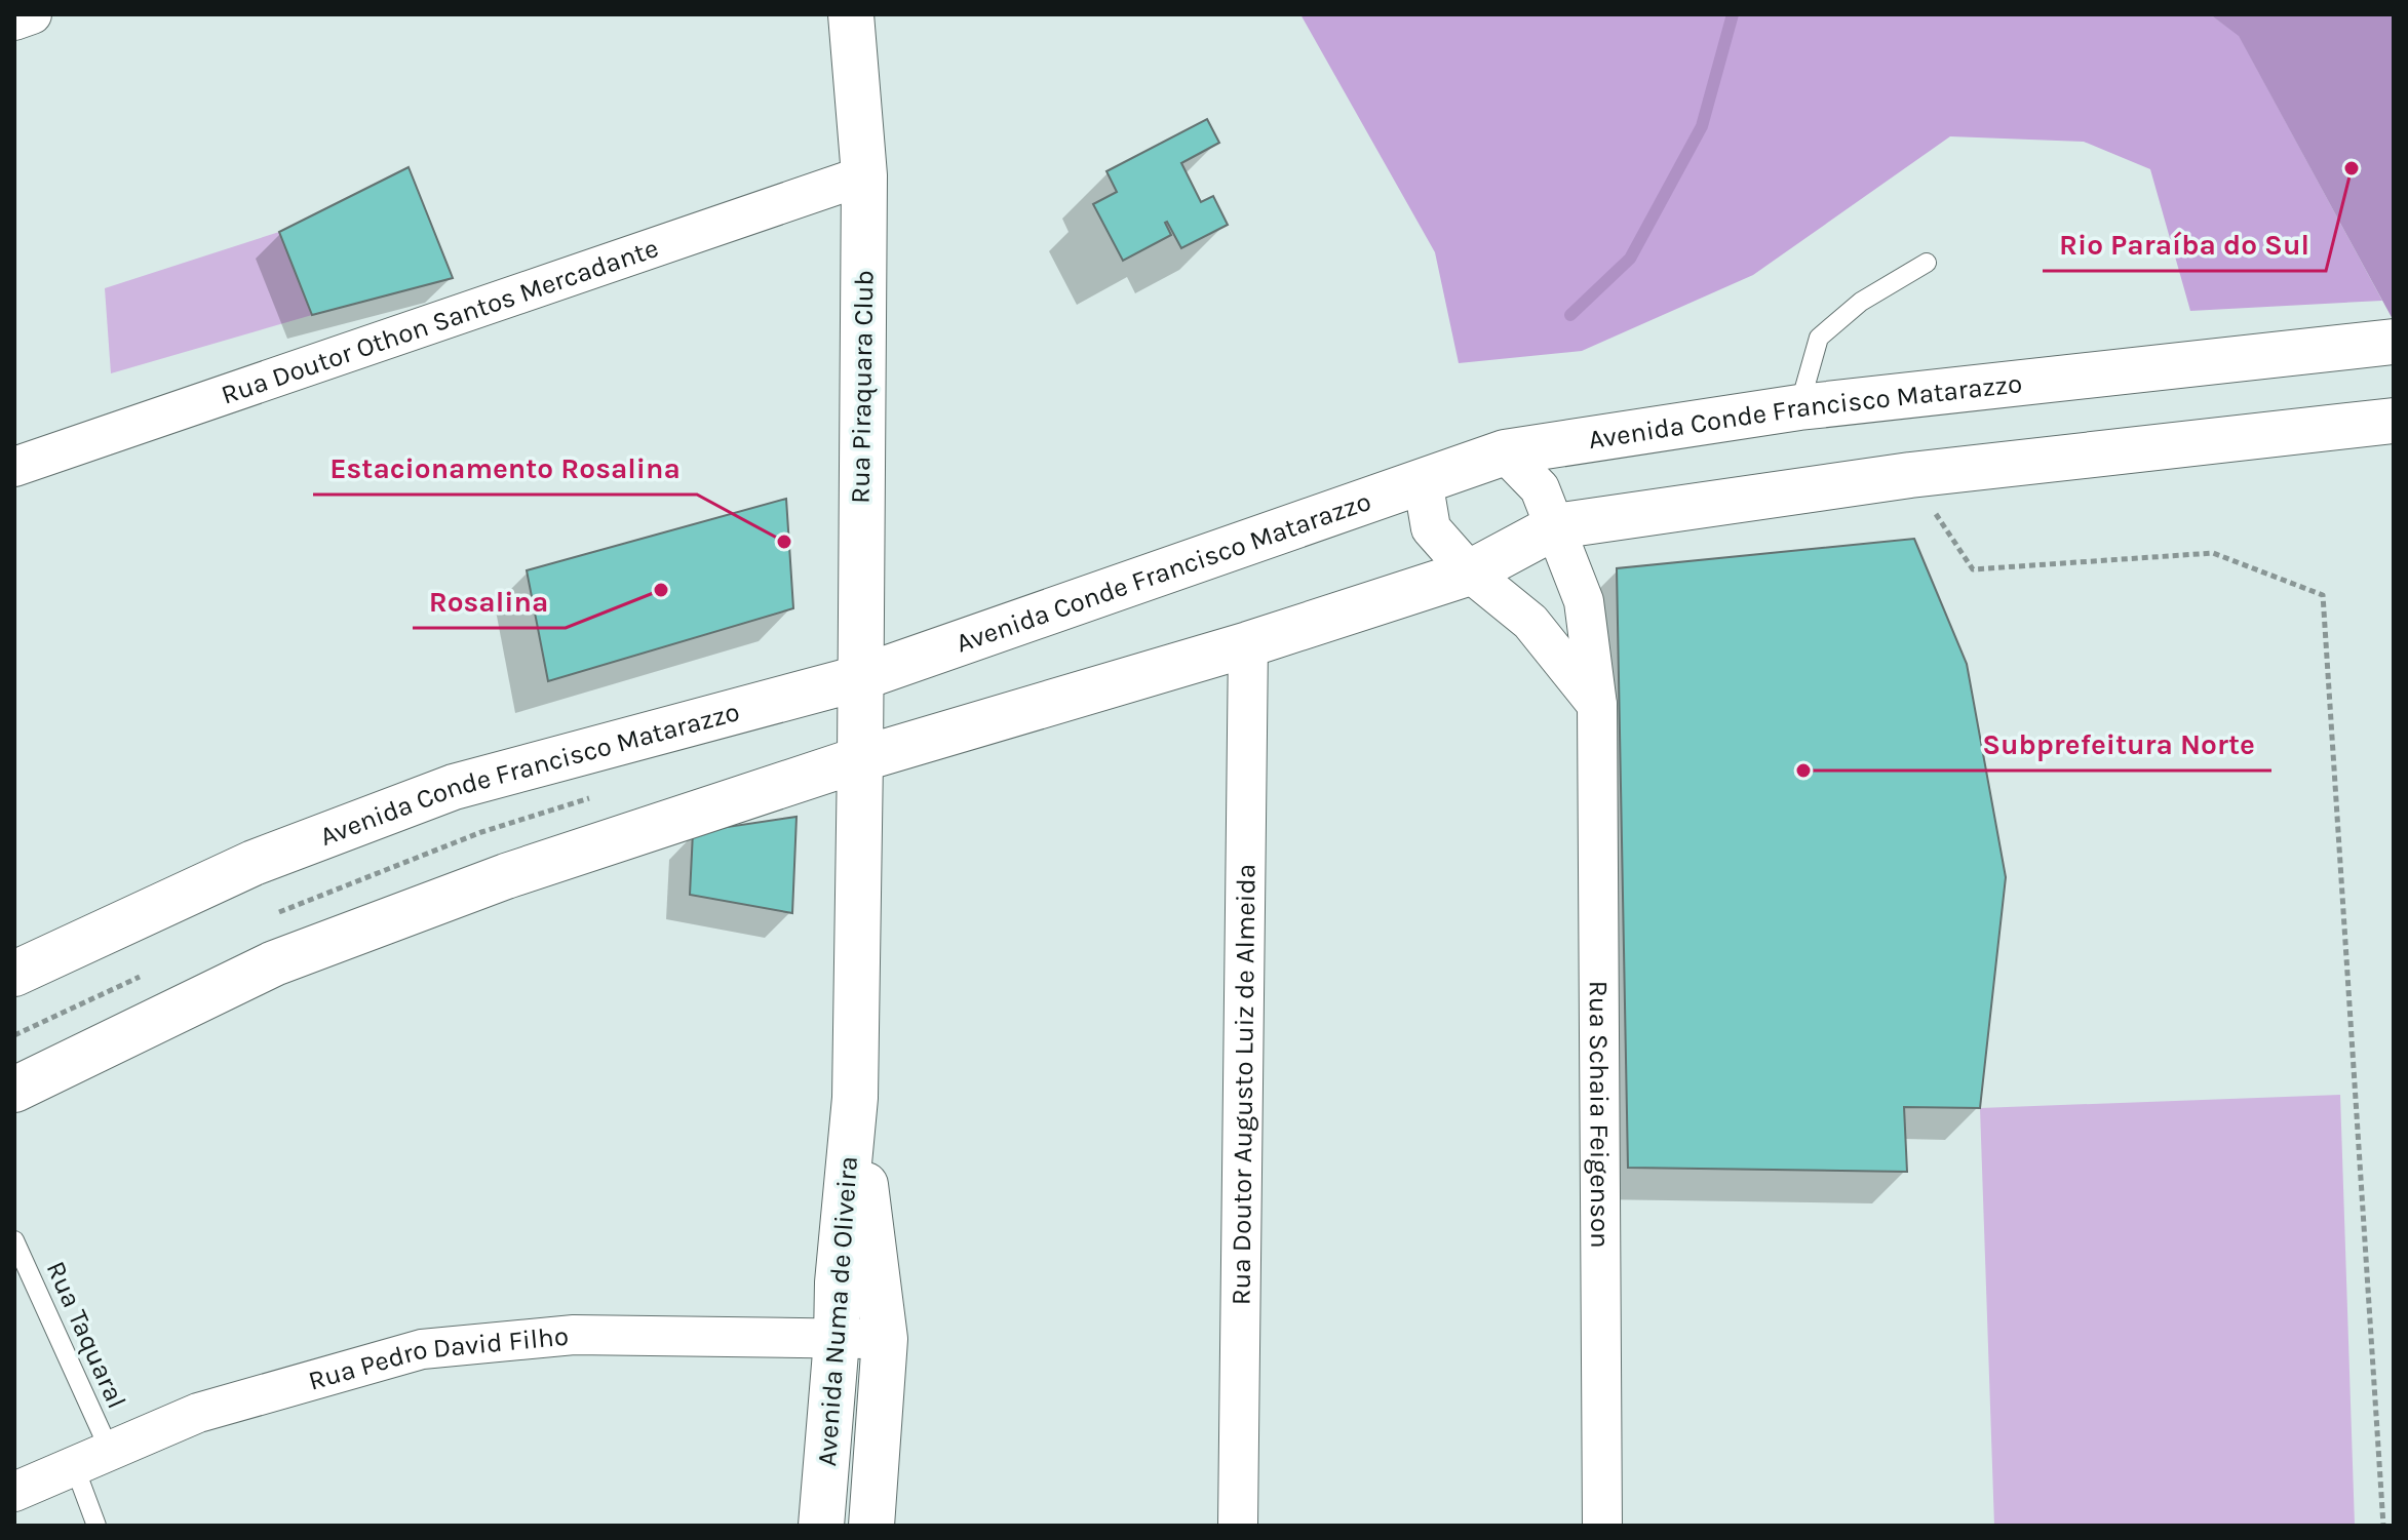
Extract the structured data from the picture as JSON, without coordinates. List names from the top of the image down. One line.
{"streets":{"main road":["Rua Piraquara Club","Avenida Conde Francisco Matarazzo","Avenida Numa de Oliveira"],"street":["Rua Doutor Othon Santos Mercadante","Rua Doutor Augusto Luiz de Almeida","Rua Schaia Feigenson","Rua Pedro David Filho"],"lane":["Rua Taquaral"]},"crossings":[["Rua Doutor Othon Santos Mercadante","Rua Piraquara Club"],["Rua Piraquara Club","Avenida Conde Francisco Matarazzo"],["Rua Piraquara Club","Avenida Numa de Oliveira"],["Avenida Conde Francisco Matarazzo","Rua Schaia Feigenson"],["Avenida Numa de Oliveira","Rua Pedro David Filho"],["Rua Taquaral","Rua Pedro David Filho"]],"places":["Rio Paraíba do Sul","Estacionamento Rosalina","Rosalina","Subprefeitura Norte"]}
